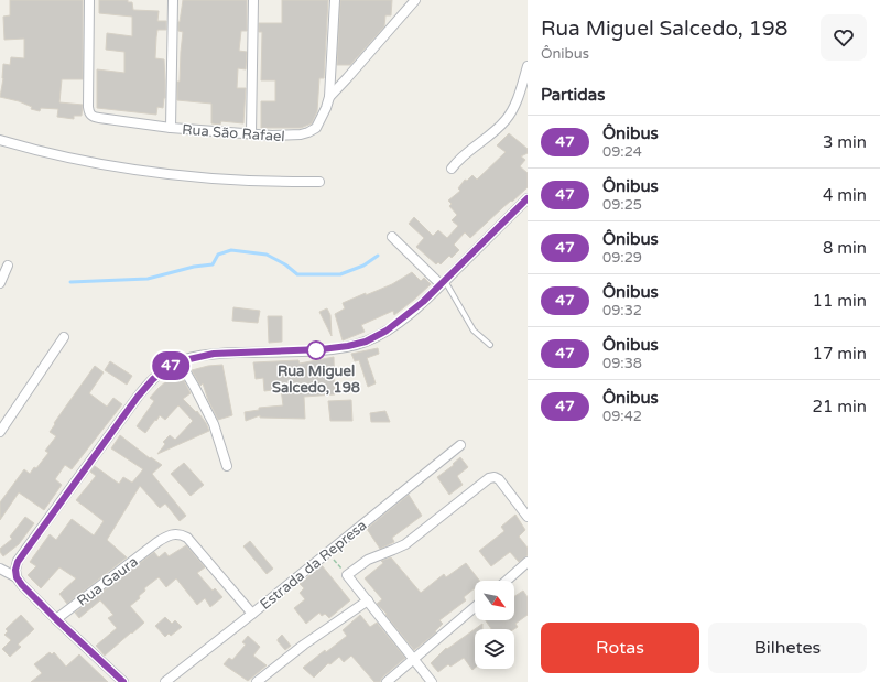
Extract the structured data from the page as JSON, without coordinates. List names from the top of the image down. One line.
{"streets":{"street":["Rua São Rafael","Estrada da Represa","Rua Gaura"]},"crossings":[["Estrada da Represa","Rua Gaura"]],"places":["Rua Miguel Salcedo, 198"],"lines":["bus line 47"],"north":"bottom right","page":{"on_map":"47","heading":[["Rua Miguel Salcedo, 198","Ônibus"],"Partidas"],"list":[{"mark":"47","name":"Ônibus","note":"09:24","value":"3 min"},{"mark":"47","name":"Ônibus","note":"09:25","value":"4 min"},{"mark":"47","name":"Ônibus","note":"09:29","value":"8 min"},{"mark":"47","name":"Ônibus","note":"09:32","value":"11 min"},{"mark":"47","name":"Ônibus","note":"09:38","value":"17 min"},{"mark":"47","name":"Ônibus","note":"09:42","value":"21 min"}],"buttons":["Rotas","Bilhetes"]}}
